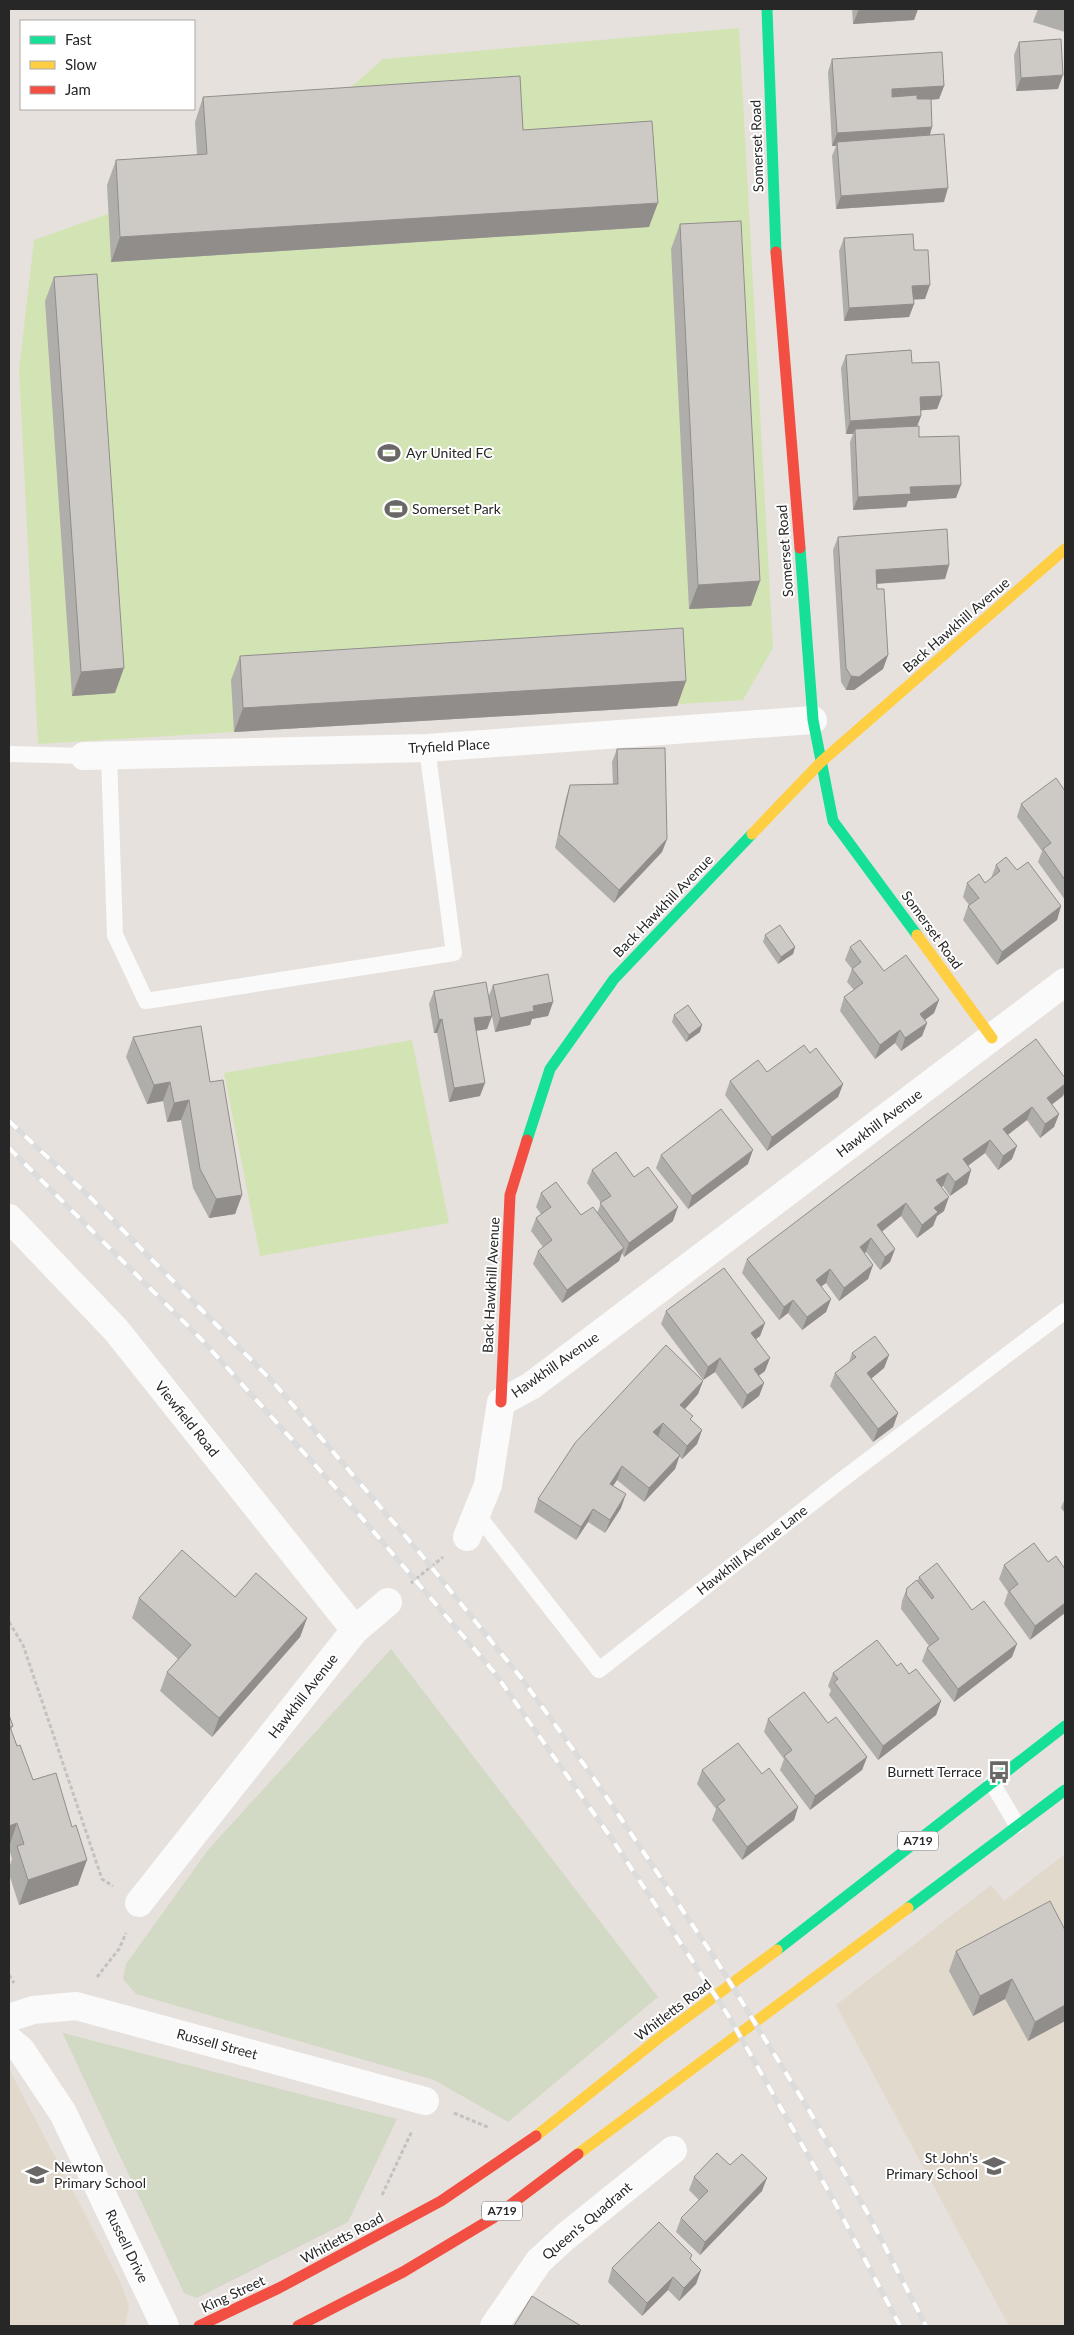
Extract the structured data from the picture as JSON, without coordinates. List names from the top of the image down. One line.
{"streets":{"street":["Somerset Road","Back Hawkhill Avenue","Tryfield Place","Hawkhill Avenue","Viewfield Road","A719","Whitletts Road","Russell Street","Queen's Quadrant","Russell Drive","King Street"],"lane":["Hawkhill Avenue Lane"]},"crossings":[["Somerset Road","Back Hawkhill Avenue"],["Somerset Road","Tryfield Place"],["Somerset Road","Hawkhill Avenue"],["Back Hawkhill Avenue","Hawkhill Avenue"],["Hawkhill Avenue","Viewfield Road"],["Hawkhill Avenue","Hawkhill Avenue Lane"],["Whitletts Road","King Street"]],"places":{"sports":["Ayr United FC","Somerset Park"],"bus stop":["Burnett Terrace"],"school or university":["St John's Primary School","Newton Primary School"]},"legend":["Fast","Slow","Jam"]}
